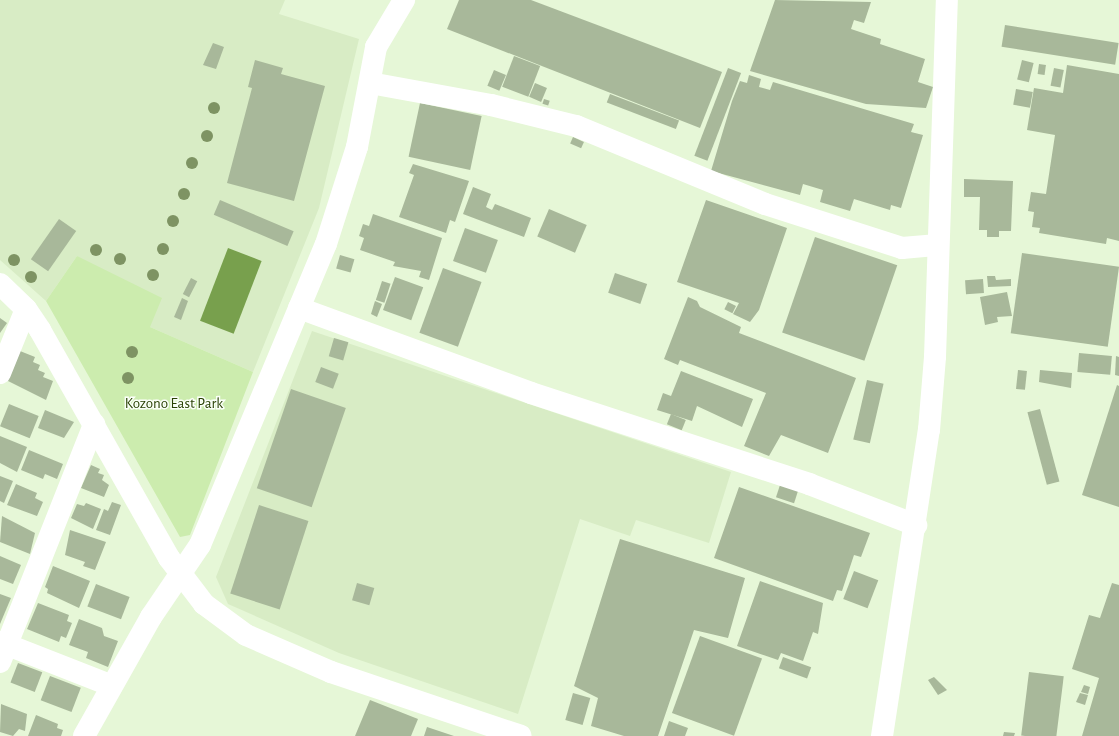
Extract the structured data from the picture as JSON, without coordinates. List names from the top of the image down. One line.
{"parks":["Kozono East Park"]}
